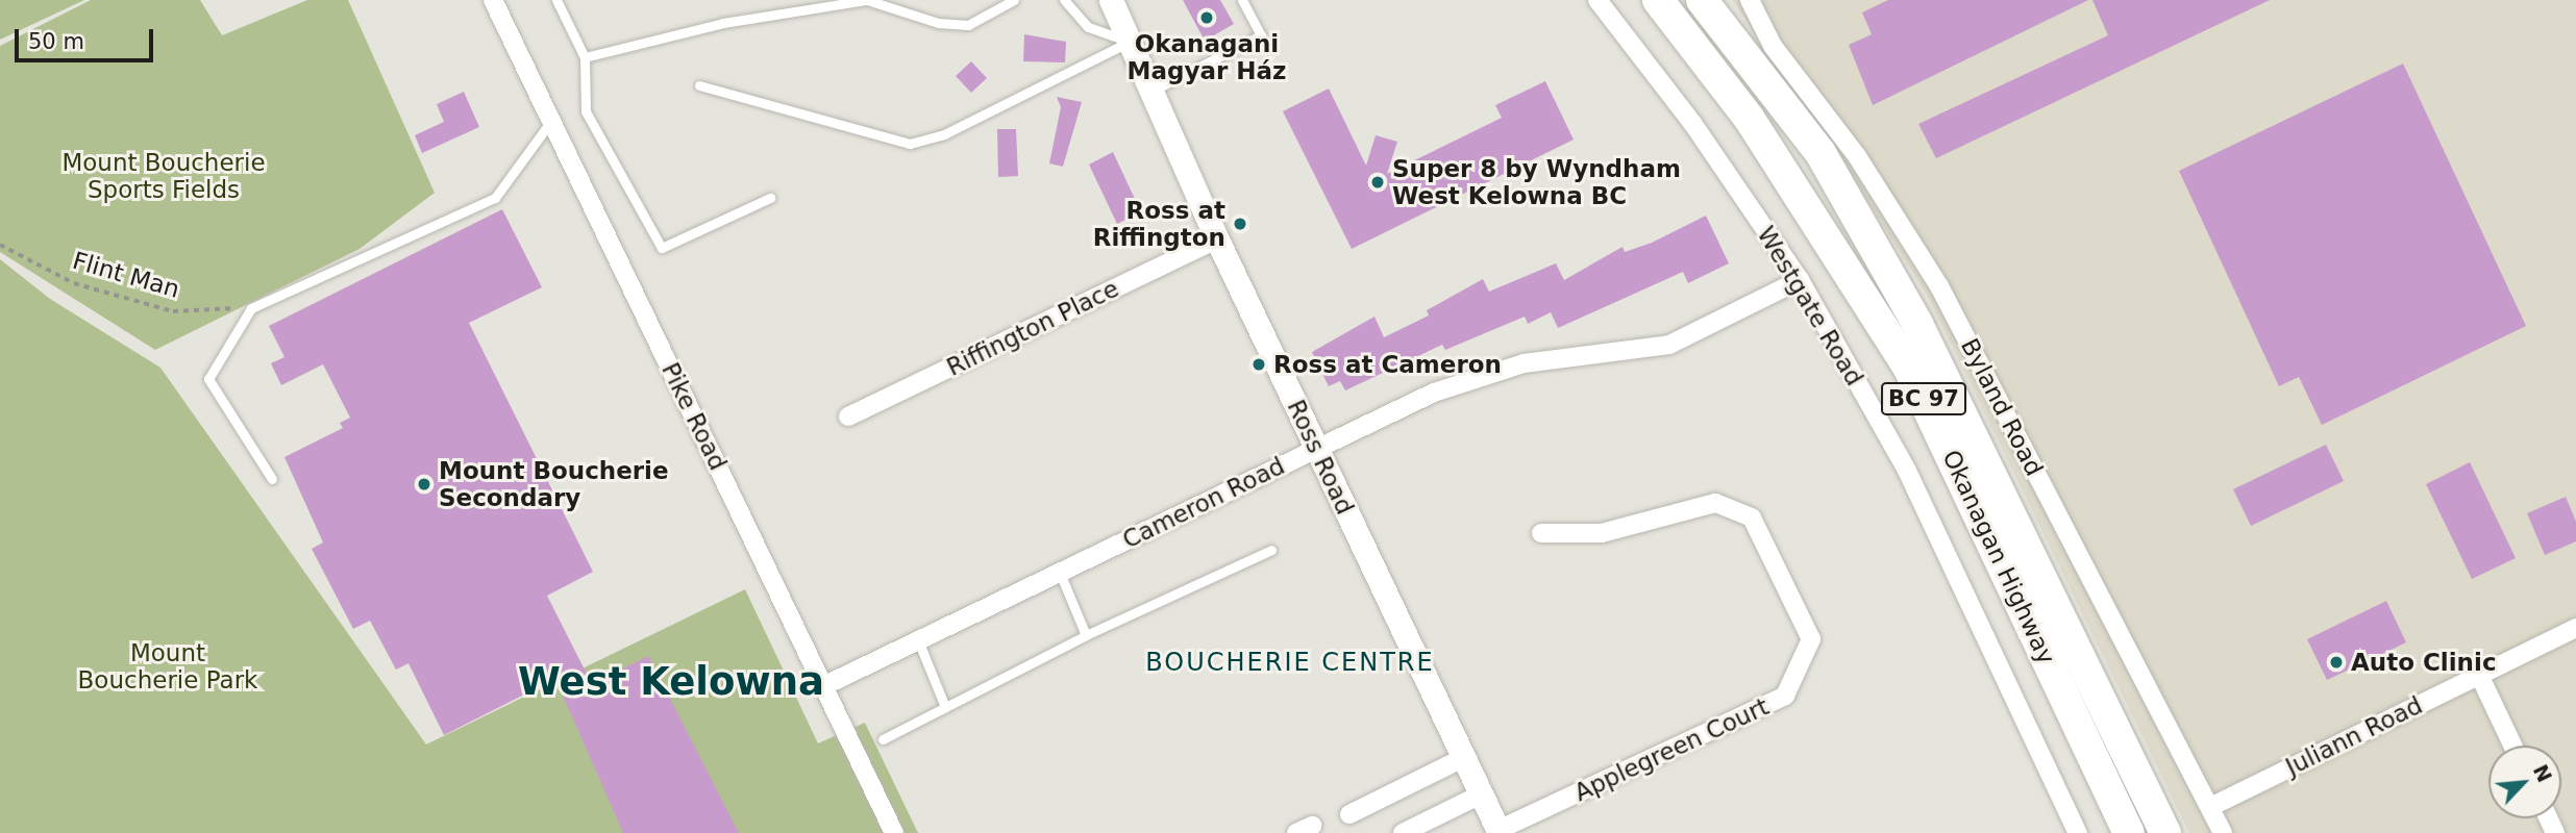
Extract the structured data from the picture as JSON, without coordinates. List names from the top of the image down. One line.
{"streets":{"highway":["BC 97","Okanagan Highway"],"street":["Westgate Road","Riffington Place","Byland Road","Pike Road","Ross Road","Cameron Road","Juliann Road","Applegreen Court"],"path":["Flint Man"]},"crossings":[["Westgate Road","Cameron Road"],["Riffington Place","Ross Road"],["Byland Road","Juliann Road"],["Pike Road","Cameron Road"],["Ross Road","Cameron Road"],["Ross Road","Applegreen Court"]],"districts":["BOUCHERIE CENTRE","West Kelowna"],"parks":["Mount Boucherie Sports Fields","Mount Boucherie Park"],"places":["Okanagani Magyar Ház","Super 8 by Wyndham West Kelowna BC","Ross at Riffington","Ross at Cameron","Mount Boucherie Secondary","Auto Clinic"],"scale_bar":"50 m","north":"top right"}
